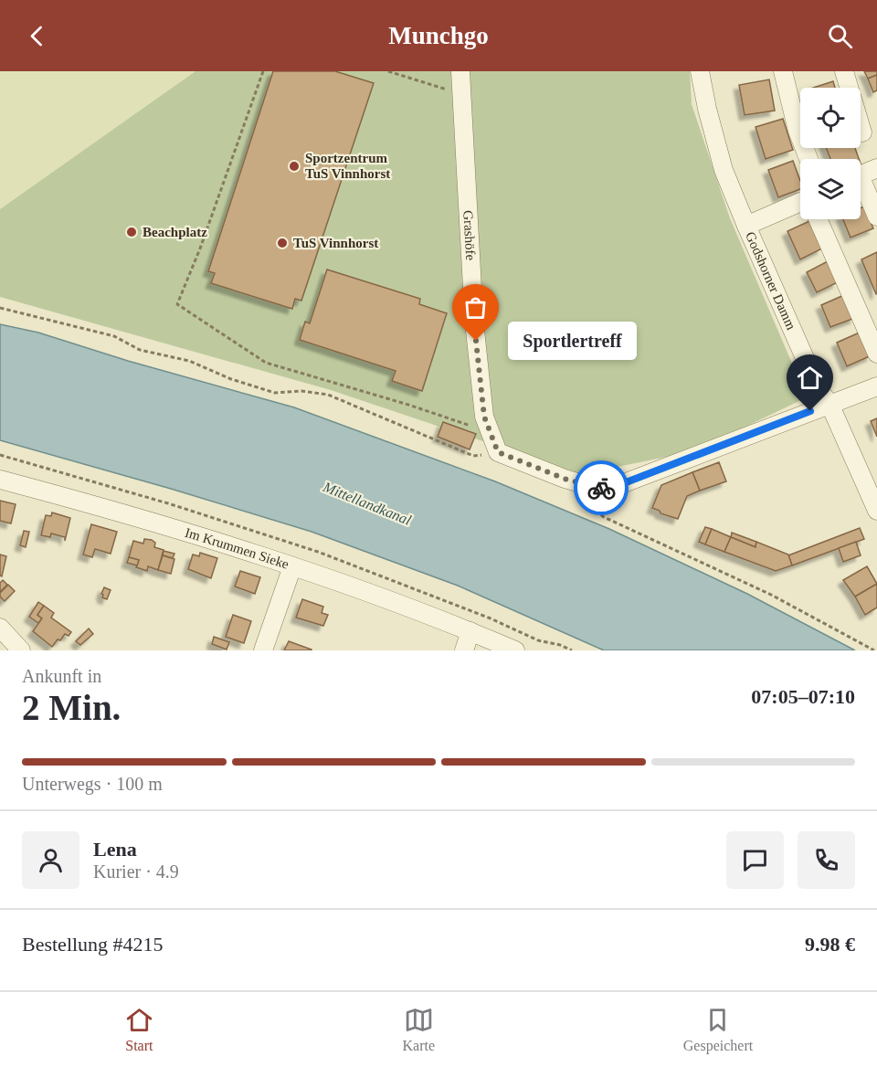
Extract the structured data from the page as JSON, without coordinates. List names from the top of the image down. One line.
{"streets":{"street":["Grashöfe","Godshorner Damm","Im Krummen Sieke"]},"water":["Mittellandkanal"],"places":["Sportzentrum TuS Vinnhorst","Beachplatz","TuS Vinnhorst","Sportlertreff"],"page":{"header":"Munchgo","bubble":"Sportlertreff","heading":["2 Min.","Ankunft in","07:05–07:10"],"panel":["Lena","Kurier · 4.9","Bestellung #4215","9.98 €"],"bar":"Unterwegs · 100 m","tabs":["Start","Karte","Gespeichert"]}}
